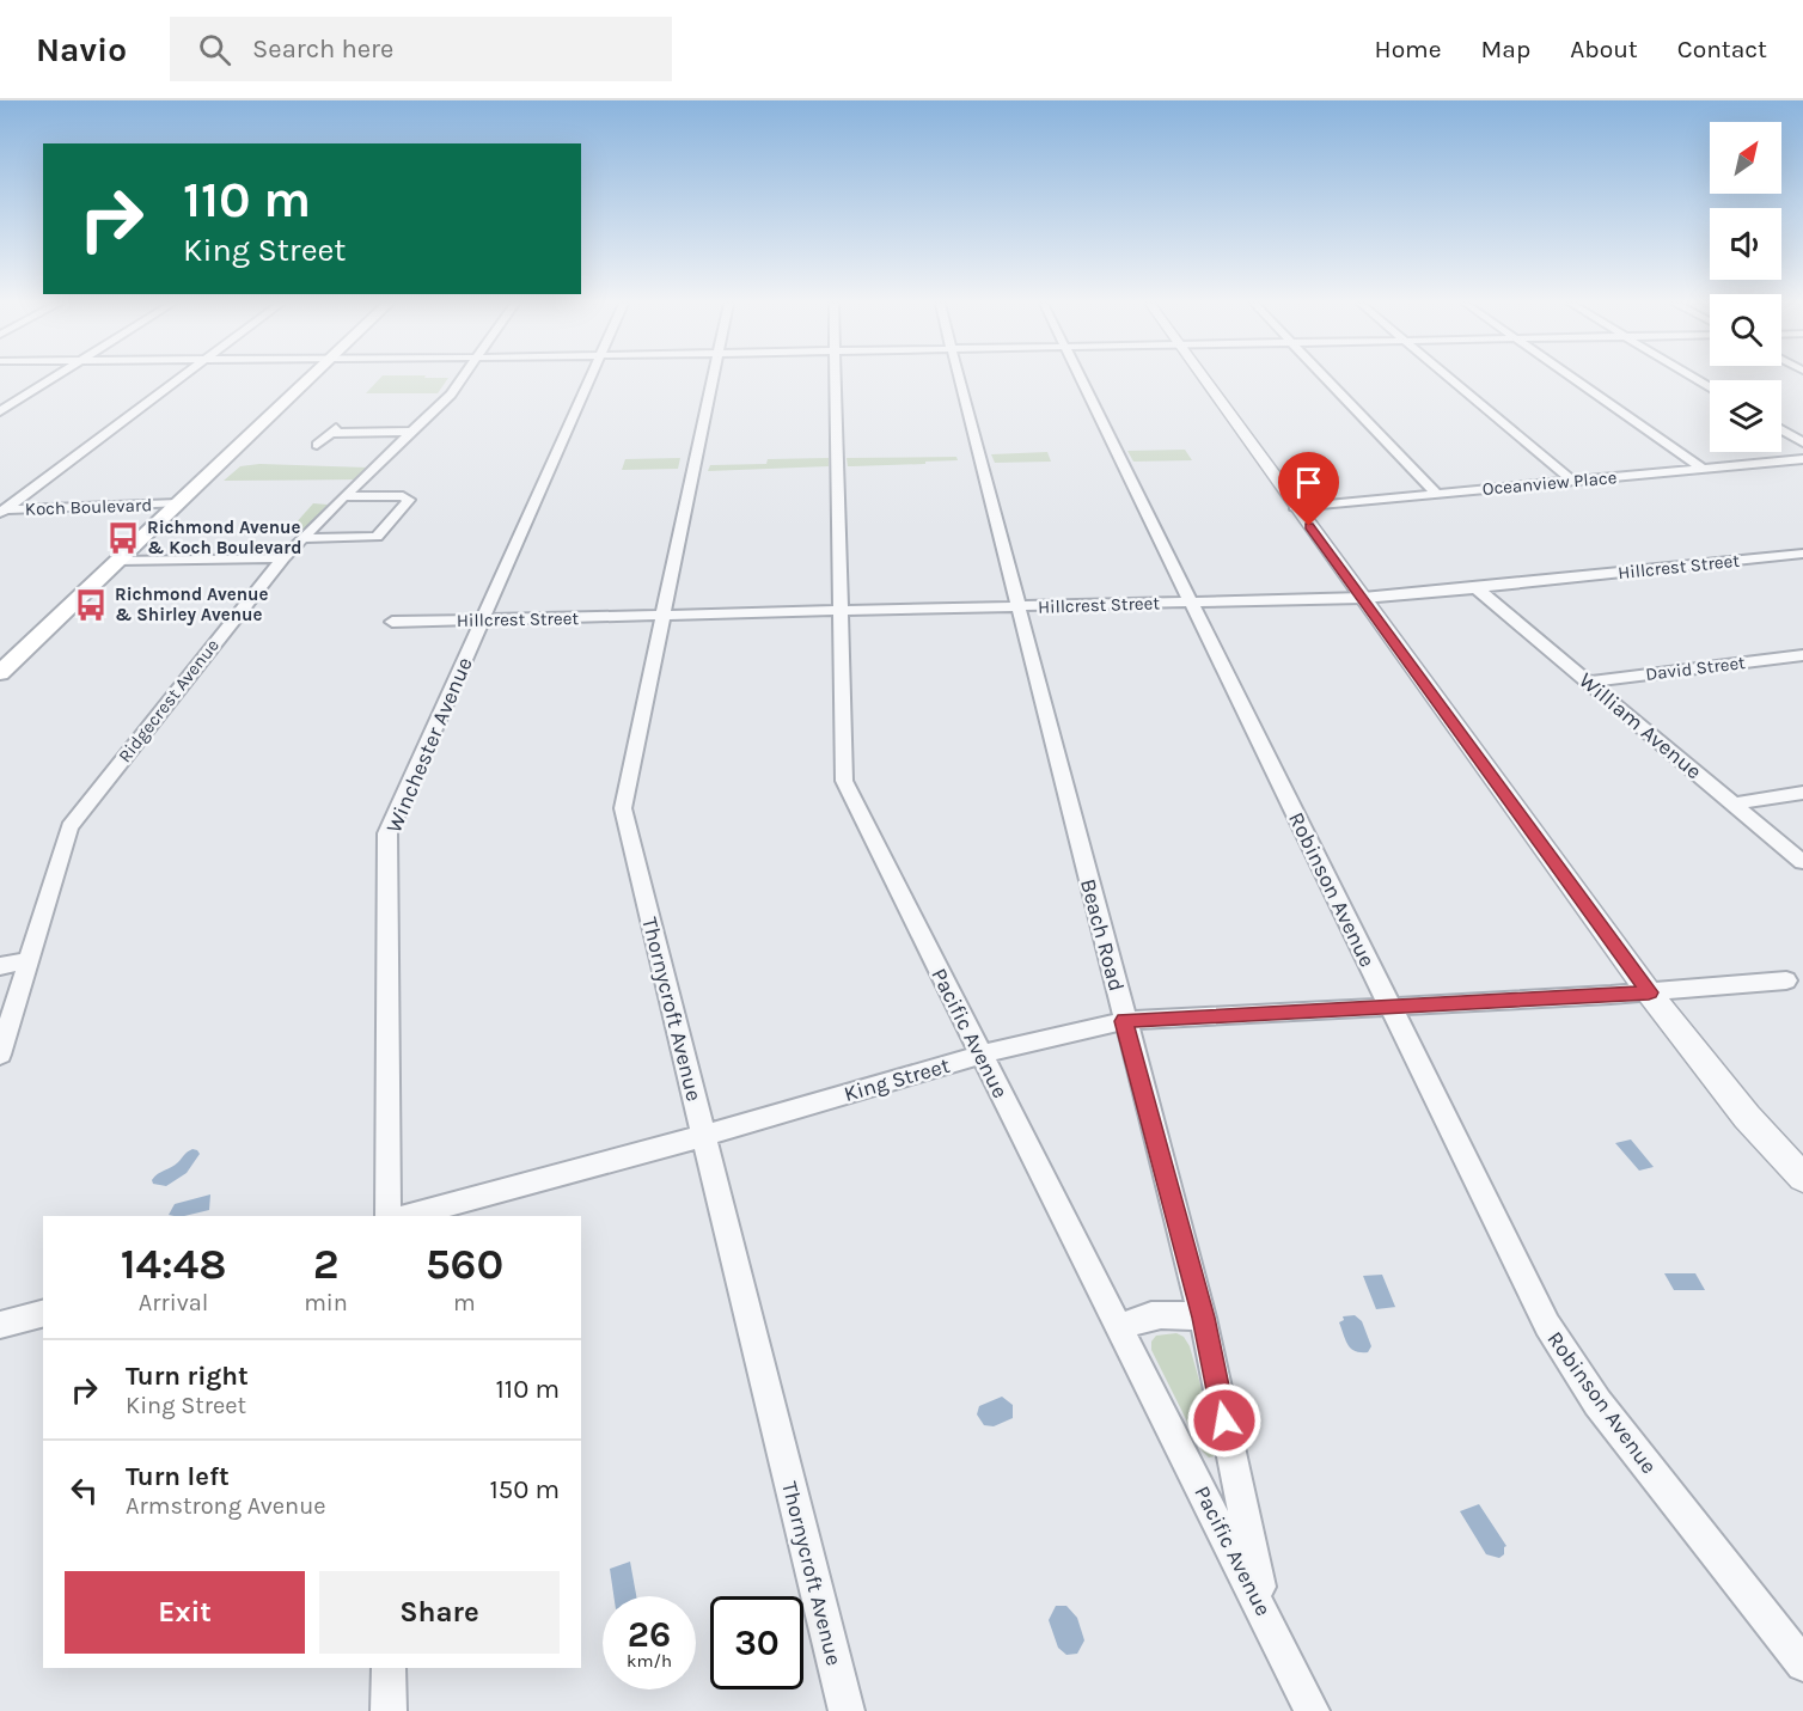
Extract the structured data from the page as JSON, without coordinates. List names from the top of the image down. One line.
{"streets":{"street":["Oceanview Place","Koch Boulevard","Hillcrest Street","David Street","Ridgecrest Avenue","William Avenue","Winchester Avenue","Robinson Avenue","Beach Road","Thornycroft Avenue","Pacific Avenue","King Street"]},"crossings":[["Hillcrest Street","William Avenue"],["Hillcrest Street","Winchester Avenue"],["Hillcrest Street","Robinson Avenue"],["Hillcrest Street","Beach Road"],["Hillcrest Street","Thornycroft Avenue"],["Hillcrest Street","Pacific Avenue"],["David Street","William Avenue"],["Robinson Avenue","King Street"],["Beach Road","Pacific Avenue"],["Beach Road","King Street"],["Thornycroft Avenue","King Street"],["Pacific Avenue","King Street"]],"places":{"bus stop":["Richmond Avenue & Koch Boulevard","Richmond Avenue & Shirley Avenue"]},"north":"top right","page":{"header":"Navio","search":"Search here","nav":["Home","Map","About","Contact"],"turn":["110 m","King Street"],"eta":["14:48","Arrival","2","min","560","m"],"list":[{"name":"Turn right","note":"King Street","value":"110 m"},{"name":"Turn left","note":"Armstrong Avenue","value":"150 m"}],"buttons":["Exit","Share"],"speed":"26 km/h","limit":"30"}}
